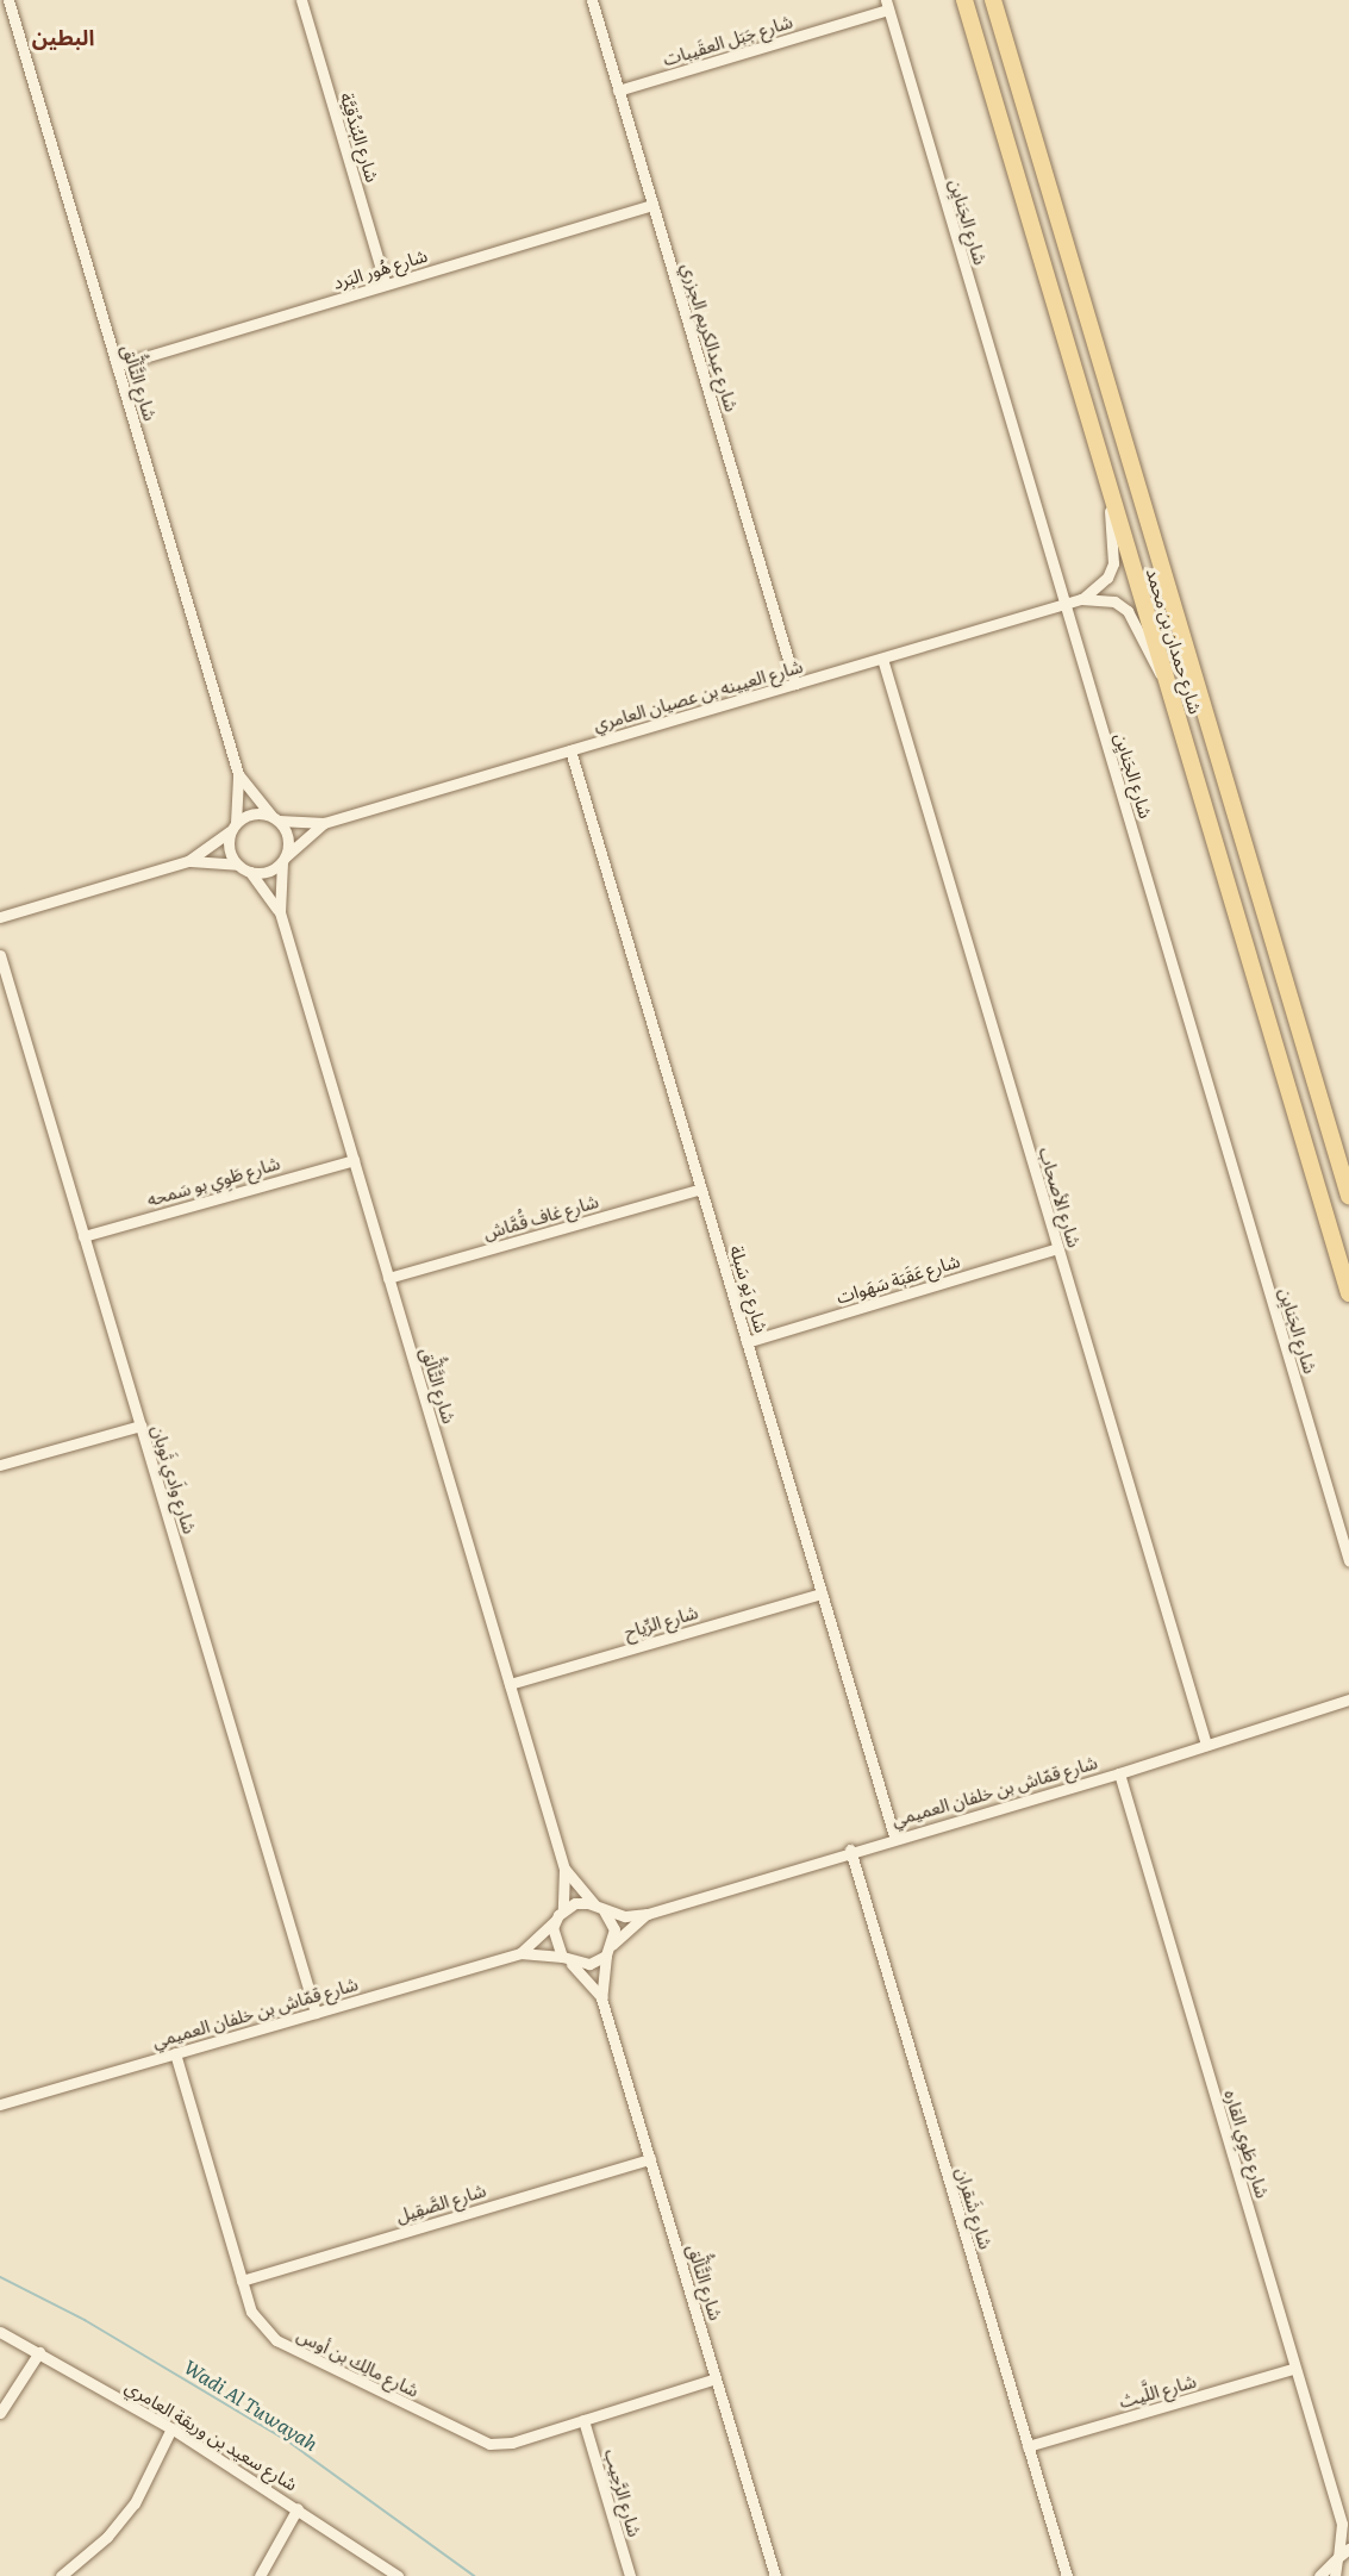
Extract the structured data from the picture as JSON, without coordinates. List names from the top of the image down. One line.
{"streets":{"main road":["شارع حمدان بن محمد"],"street":["شارع جَبَل العقَيبات","شارع البُندُقِيَّة","شارع الجَنايِن","شارع هُور البَرد","شارع عبدالكريم الجزري","شارع التَّألُّق","شارع العيينه بن عصيان العامري","شارع طَوِي بو سَمحه","شارع الأصحاب","شارع غاف قُمَّاش","شارع عَقَبَة سَهَوات","شارع يَو سَبلة","شارع واَدي ثَوبان","شارع الرِّياح","شارع قمّاش بن خلفان العميمي","شارع طَوِي القاره","شارع الصَّقِيل","شارع شَقران","شارع مالِك بن أوس","شارع اللَّيث","شارع سعيد بن وريقة العامري","شارع الرَّحِيب"]},"crossings":[["شارع جَبَل العقَيبات","شارع الجَنايِن"],["شارع جَبَل العقَيبات","شارع عبدالكريم الجزري"],["شارع البُندُقِيَّة","شارع هُور البَرد"],["شارع الجَنايِن","شارع العيينه بن عصيان العامري"],["شارع هُور البَرد","شارع عبدالكريم الجزري"],["شارع هُور البَرد","شارع التَّألُّق"],["شارع عبدالكريم الجزري","شارع العيينه بن عصيان العامري"],["شارع التَّألُّق","شارع العيينه بن عصيان العامري"],["شارع التَّألُّق","شارع طَوِي بو سَمحه"],["شارع التَّألُّق","شارع غاف قُمَّاش"],["شارع التَّألُّق","شارع الرِّياح"],["شارع التَّألُّق","شارع قمّاش بن خلفان العميمي"],["شارع التَّألُّق","شارع الصَّقِيل"],["شارع التَّألُّق","شارع مالِك بن أوس"],["شارع حمدان بن محمد","شارع العيينه بن عصيان العامري"],["شارع العيينه بن عصيان العامري","شارع الأصحاب"],["شارع العيينه بن عصيان العامري","شارع يَو سَبلة"],["شارع طَوِي بو سَمحه","شارع واَدي ثَوبان"],["شارع الأصحاب","شارع عَقَبَة سَهَوات"],["شارع الأصحاب","شارع قمّاش بن خلفان العميمي"],["شارع غاف قُمَّاش","شارع يَو سَبلة"],["شارع عَقَبَة سَهَوات","شارع يَو سَبلة"],["شارع يَو سَبلة","شارع الرِّياح"],["شارع يَو سَبلة","شارع قمّاش بن خلفان العميمي"],["شارع واَدي ثَوبان","شارع قمّاش بن خلفان العميمي"],["شارع قمّاش بن خلفان العميمي","شارع طَوِي القاره"],["شارع قمّاش بن خلفان العميمي","شارع شَقران"],["شارع قمّاش بن خلفان العميمي","شارع مالِك بن أوس"],["شارع طَوِي القاره","شارع اللَّيث"],["شارع الصَّقِيل","شارع مالِك بن أوس"],["شارع شَقران","شارع اللَّيث"],["شارع مالِك بن أوس","شارع الرَّحِيب"]],"districts":["البطين"],"water":["Wadi Al Tuwayah"]}
